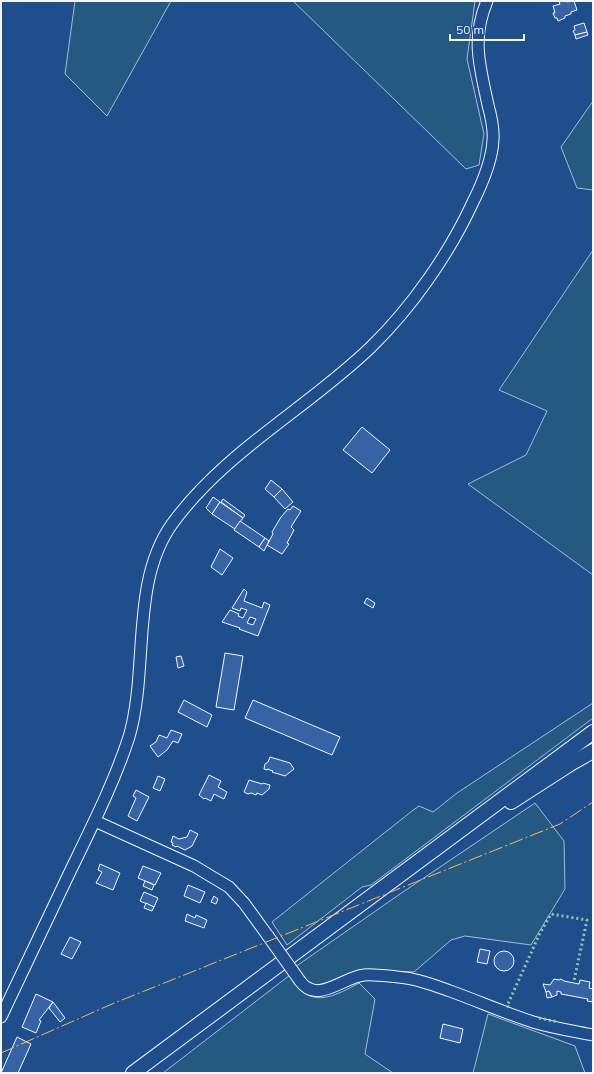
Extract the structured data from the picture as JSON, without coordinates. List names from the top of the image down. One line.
{"scale_bar":"50 m"}
